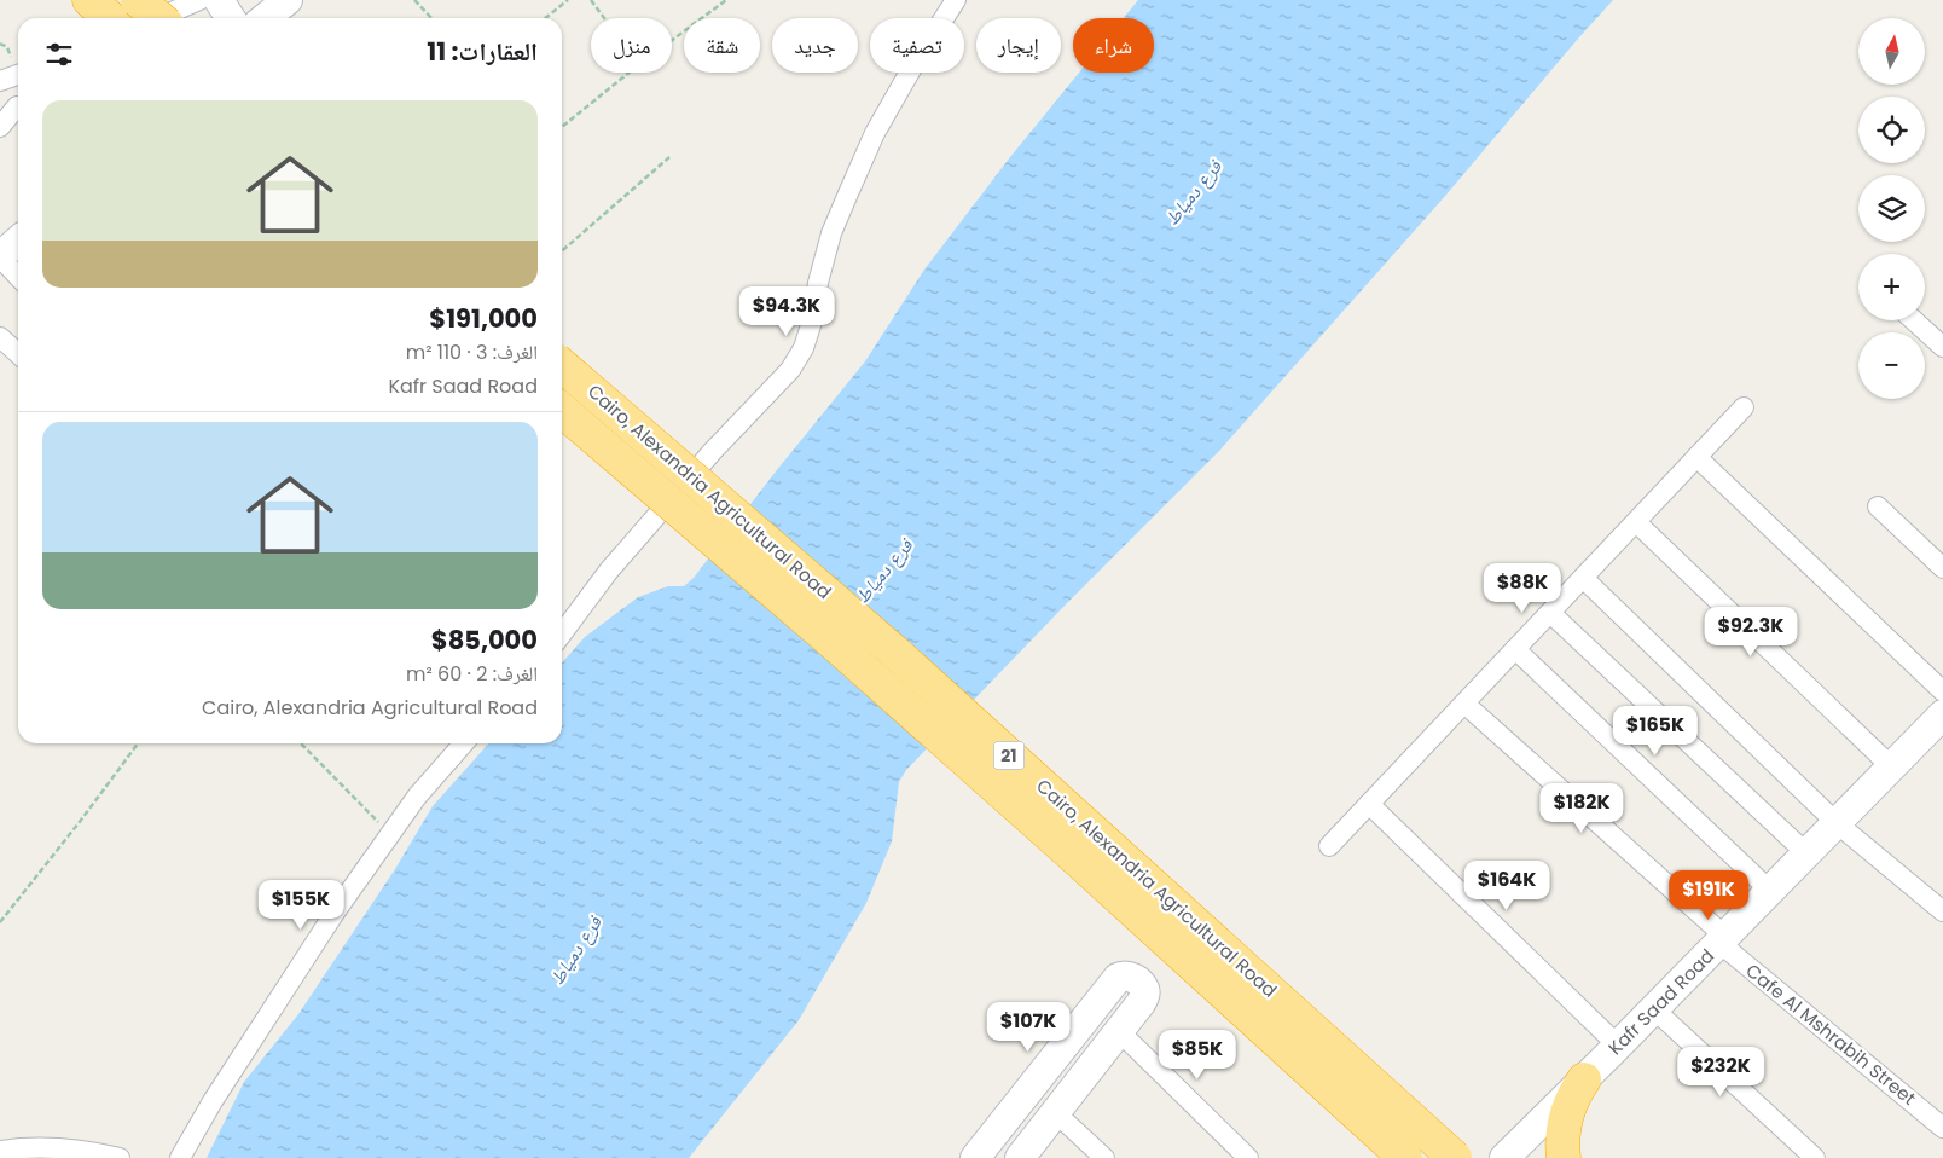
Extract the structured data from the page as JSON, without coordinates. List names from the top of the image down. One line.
{"streets":{"highway":["Cairo, Alexandria Agricultural Road","21"],"street":["Kafr Saad Road","Cafe Al Mshrabih Street"]},"crossings":[["Kafr Saad Road","Cafe Al Mshrabih Street"]],"water":["فرع دمياط"],"north":"top","page":{"map_buttons":["+","−"],"chip":["شراء","إيجار","تصفية","جديد","شقة","منزل"],"heading":"العقارات: 11","list":[{"name":"$191,000","note":"الغرف: 3 · 110 m² · Kafr Saad Road"},{"name":"$85,000","note":"الغرف: 2 · 60 m² · Cairo, Alexandria Agricultural Road"}],"price":["$94.3K","$88K","$92.3K","$165K","$182K","$164K","$191K","$155K","$107K","$85K","$232K"]}}
